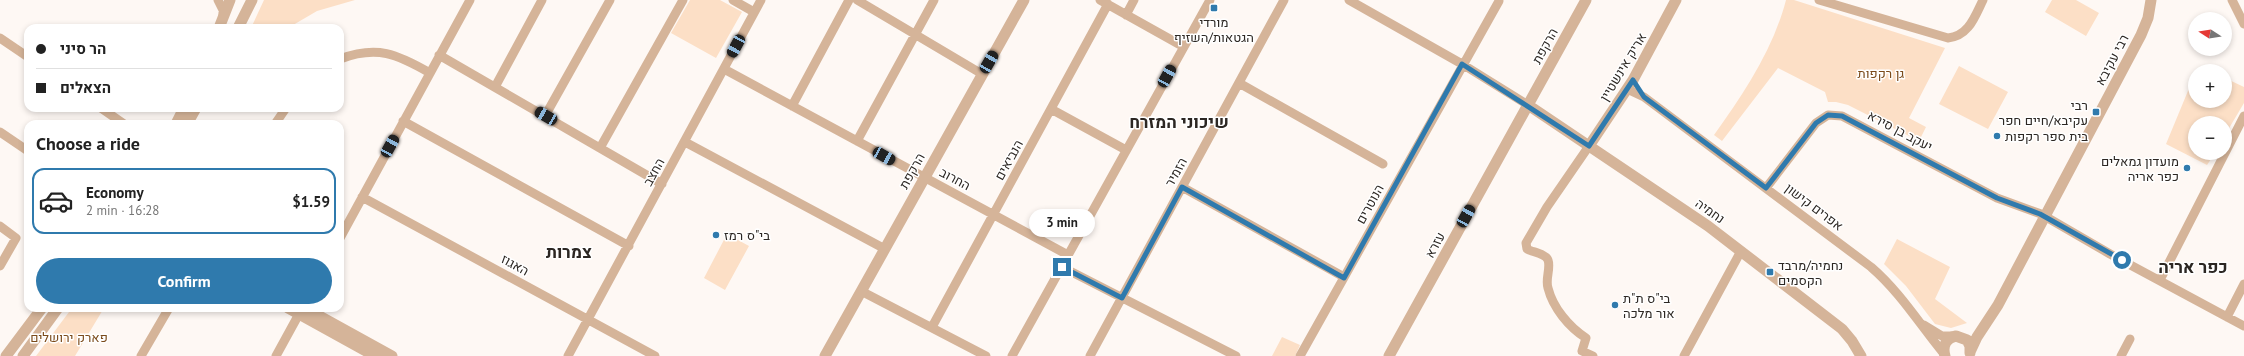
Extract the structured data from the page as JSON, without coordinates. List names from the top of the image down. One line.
{"streets":{"street":["הרקפת","רבי עקיבא","אריק אינשטיין","יעקב בן סירא","הנביאים","החצב","הזמיר","החרוב","הנוטרים","אפרים קישון","נחמיה","עזרא","האגוז"]},"crossings":[["הרקפת","החרוב"],["הרקפת","נחמיה"],["הרקפת","עזרא"],["רבי עקיבא","יעקב בן סירא"],["רבי עקיבא","אפרים קישון"],["אריק אינשטיין","אפרים קישון"],["אריק אינשטיין","נחמיה"],["יעקב בן סירא","אפרים קישון"],["הנביאים","החרוב"],["החצב","החרוב"],["החצב","האגוז"],["נחמיה","עזרא"]],"districts":["שיכוני המזרח","צמרות","כפר אריה"],"parks":["גן רקפות","פארק ירושלים"],"places":{"transit":["מורדי הגטאות/השזיף","רבי עקיבא/חיים חפר","נחמיה/מרבד הקסמים"],"other":["בית ספר רקפות","מועדון גמאלים כפר אריה","בי\"ס רמז","בי\"ס ת\"ת אור מלכה"]},"north":"left","page":{"map_buttons":["+","−"],"banner":["הר סיני","הצאלים"],"heading":"Choose a ride","list":[{"name":"Economy","note":"2 min · 16:28","value":"$1.59"}],"bubble":"3 min","buttons":"Confirm"}}
